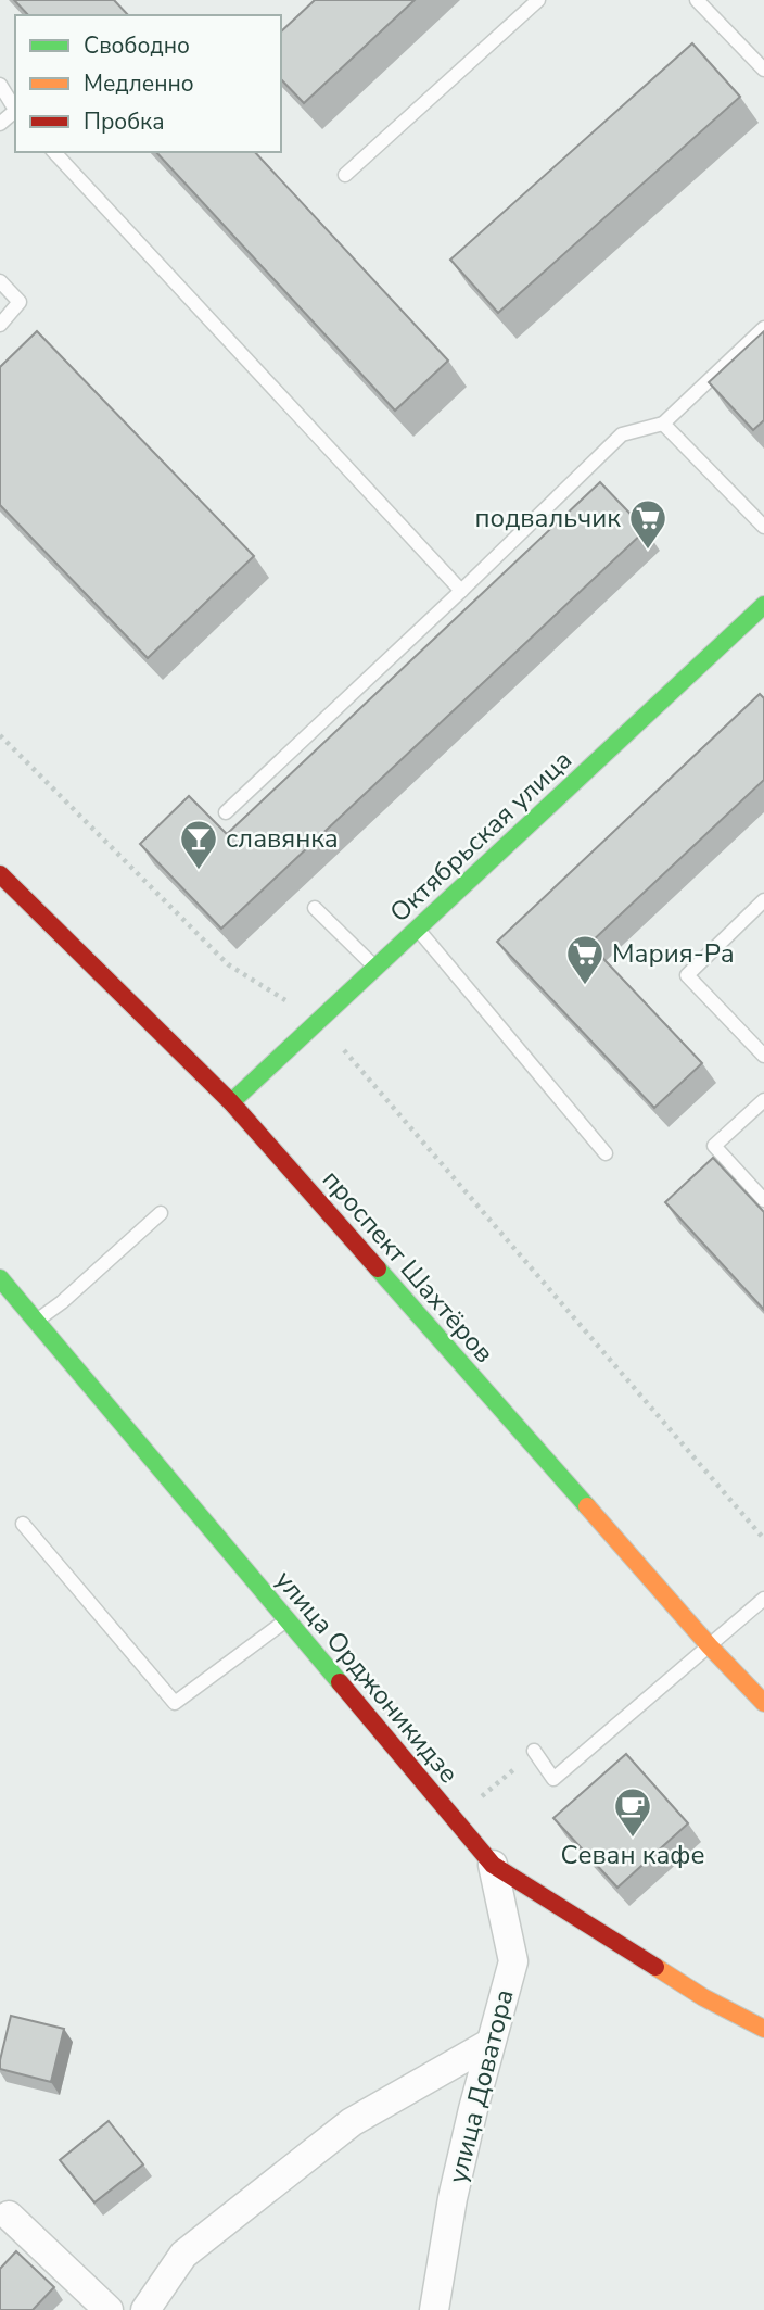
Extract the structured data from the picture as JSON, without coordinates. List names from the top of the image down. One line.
{"streets":{"street":["Октябрьская улица","проспект Шахтёров","улица Орджоникидзе","улица Доватора"]},"crossings":[["Октябрьская улица","проспект Шахтёров"],["улица Орджоникидзе","улица Доватора"]],"places":{"supermarket":["подвальчик","Мария-Ра"],"bar":["славянка"],"cafe":["Севан кафе"]},"legend":["Свободно","Медленно","Пробка"]}
